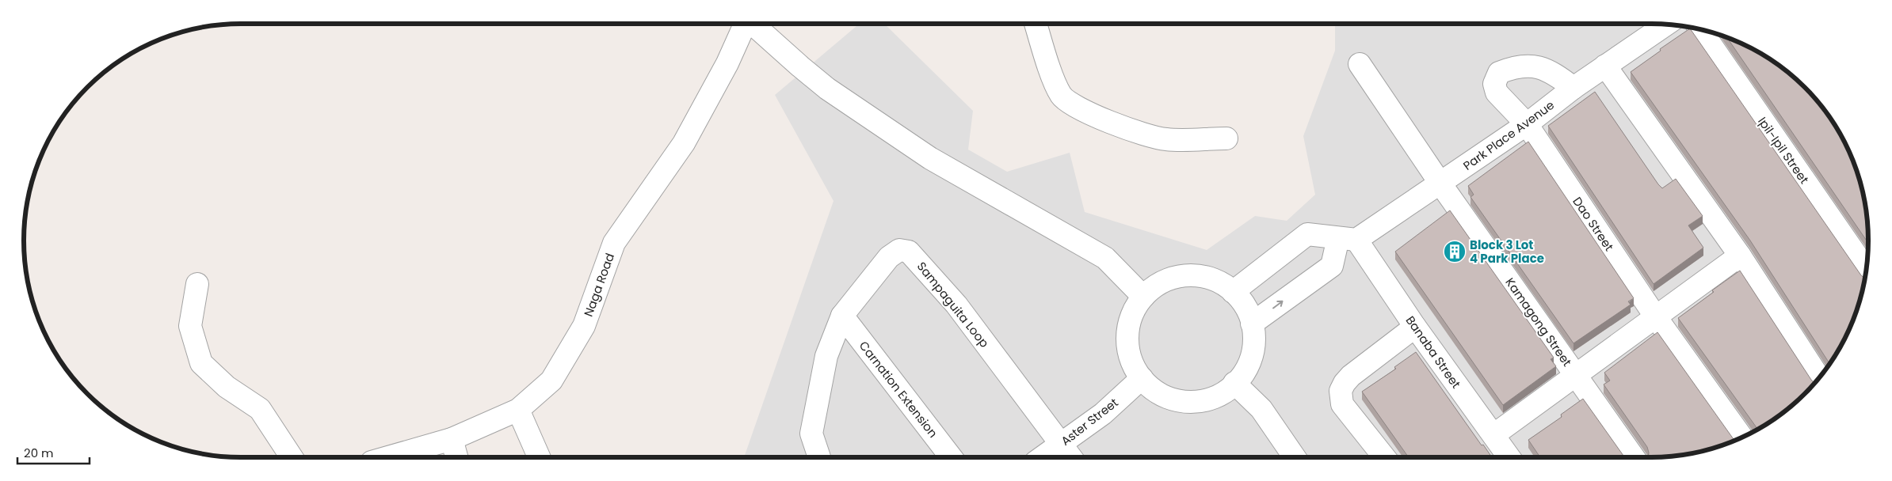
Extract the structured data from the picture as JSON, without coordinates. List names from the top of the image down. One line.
{"streets":{"street":["Park Place Avenue","Ipil-Ipil Street","Dao Street","Naga Road","Sampaguita Loop","Kamagong Street","Banaba Street","Carnation Extension","Aster Street"]},"crossings":[["Park Place Avenue","Dao Street"],["Park Place Avenue","Kamagong Street"],["Park Place Avenue","Banaba Street"],["Sampaguita Loop","Carnation Extension"],["Sampaguita Loop","Aster Street"]],"places":{"building":["Block 3 Lot 4 Park Place"]},"scale_bar":"20 m"}
